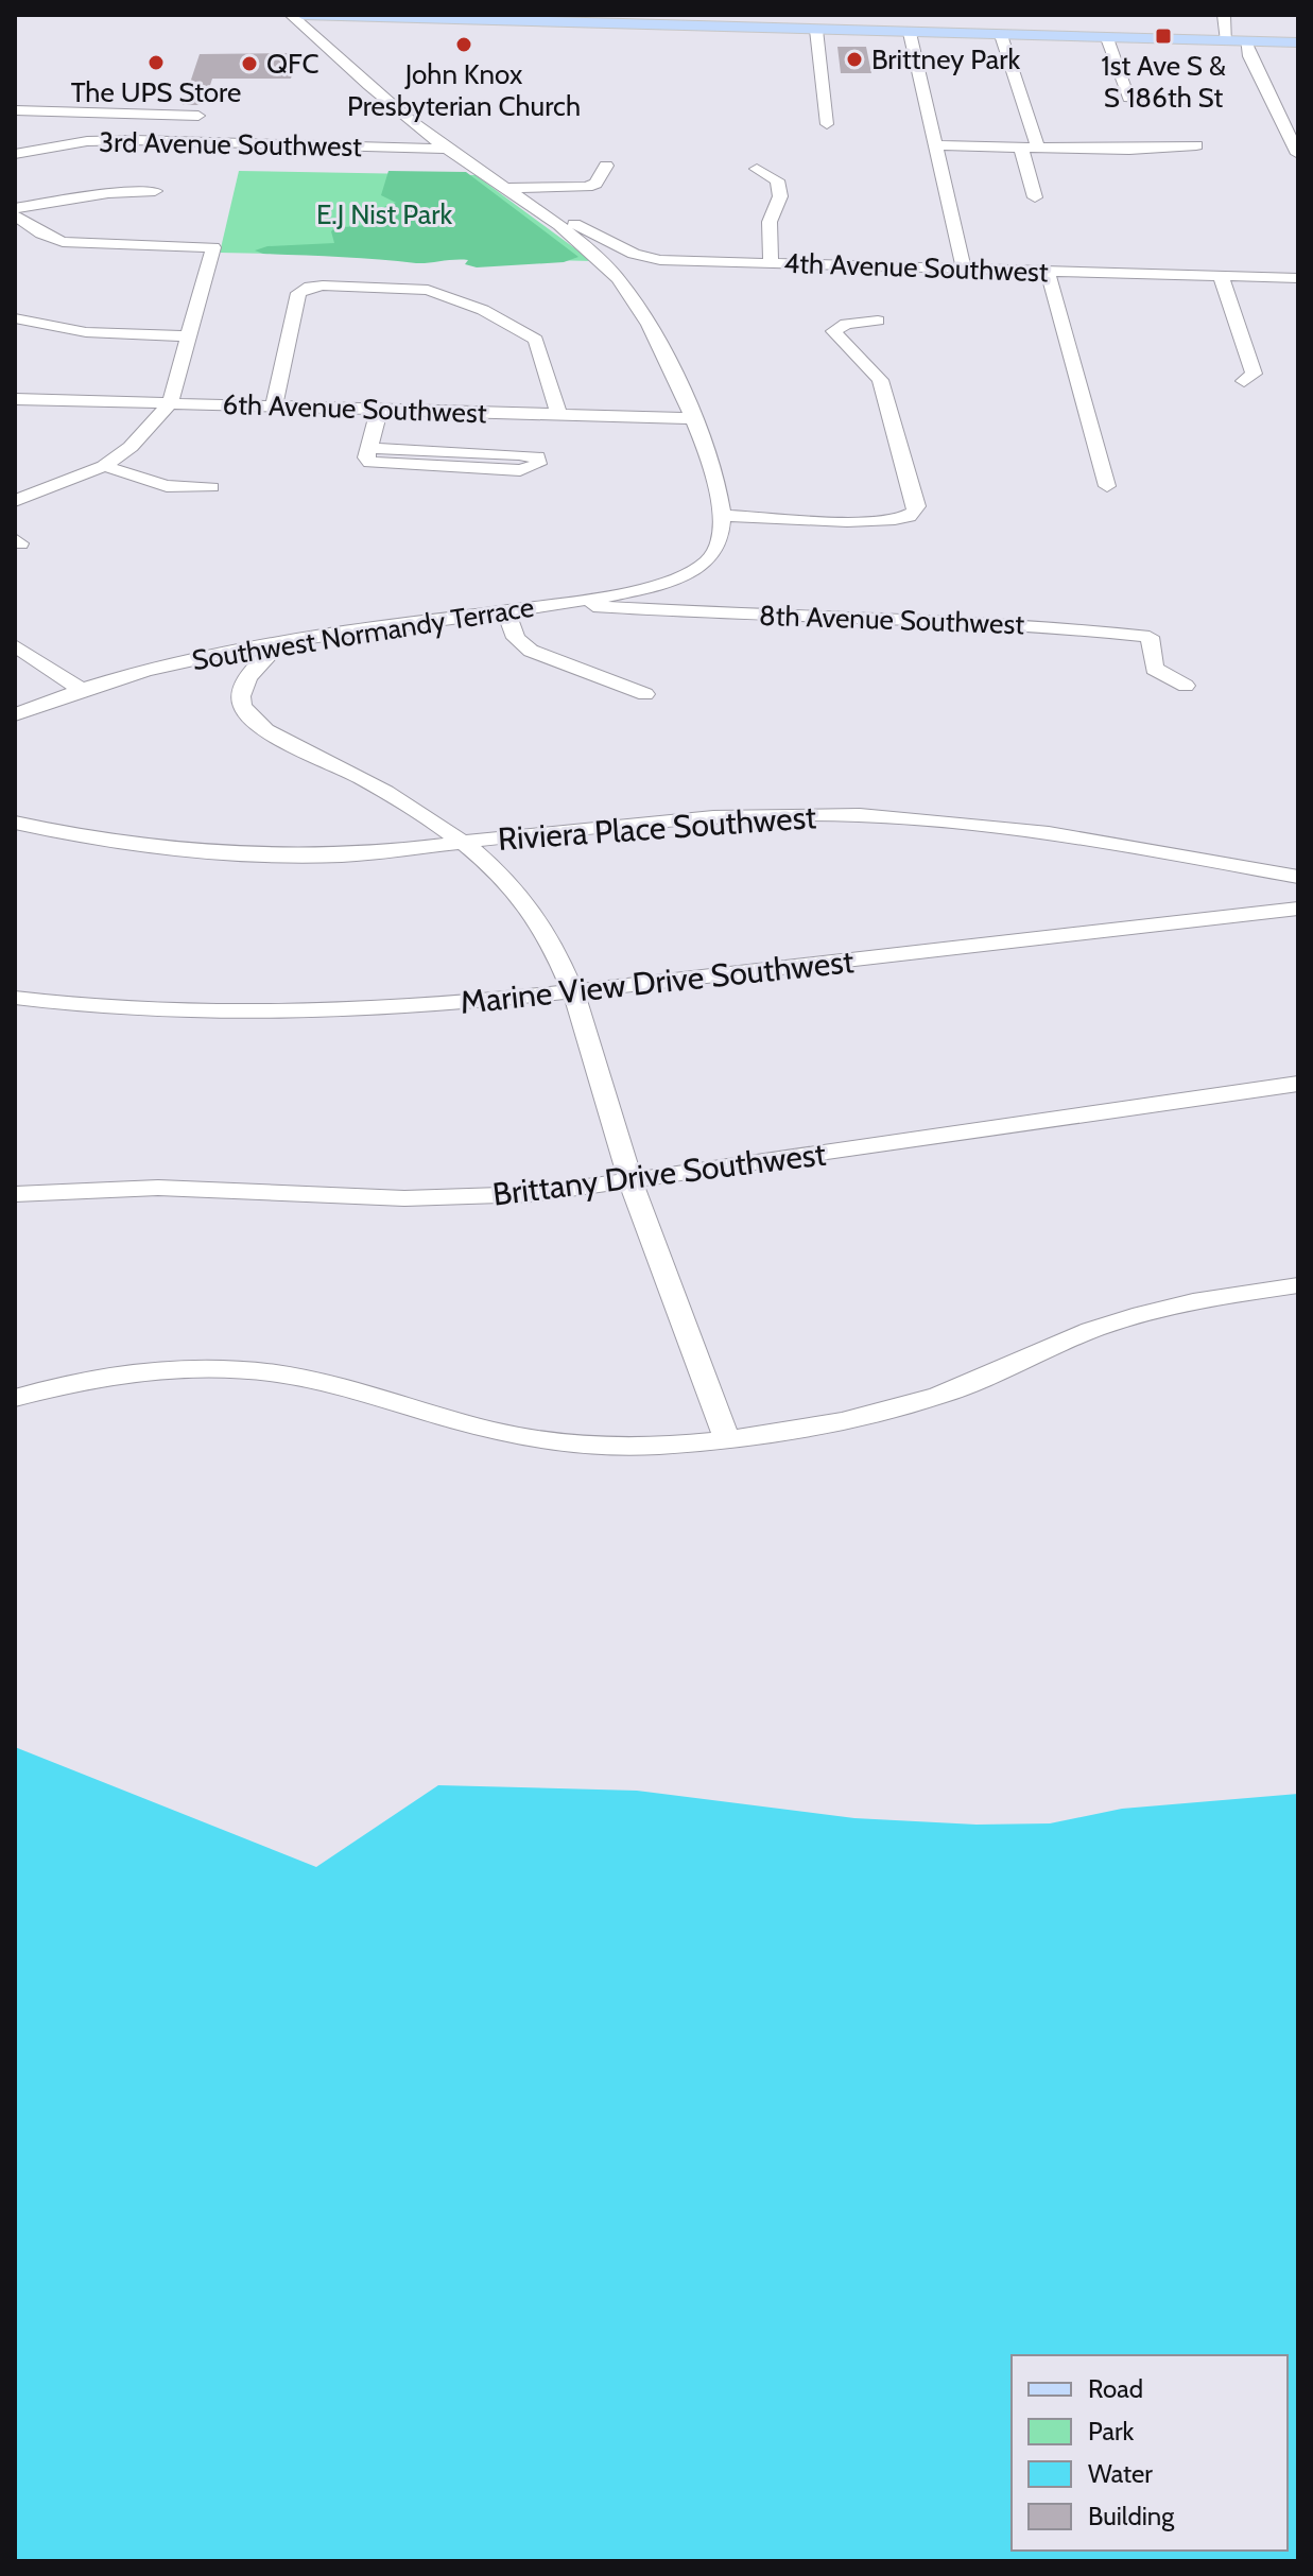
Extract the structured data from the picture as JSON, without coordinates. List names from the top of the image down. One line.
{"streets":{"street":["3rd Avenue Southwest","4th Avenue Southwest","6th Avenue Southwest","8th Avenue Southwest","Southwest Normandy Terrace","Riviera Place Southwest","Marine View Drive Southwest","Brittany Drive Southwest"]},"crossings":[["8th Avenue Southwest","Southwest Normandy Terrace"]],"parks":["E.J Nist Park"],"places":{"transit":["1st Ave S & S 186th St"],"other":["John Knox Presbyterian Church","Brittney Park","The UPS Store","QFC"]},"legend":["Road","Park","Water","Building"]}
